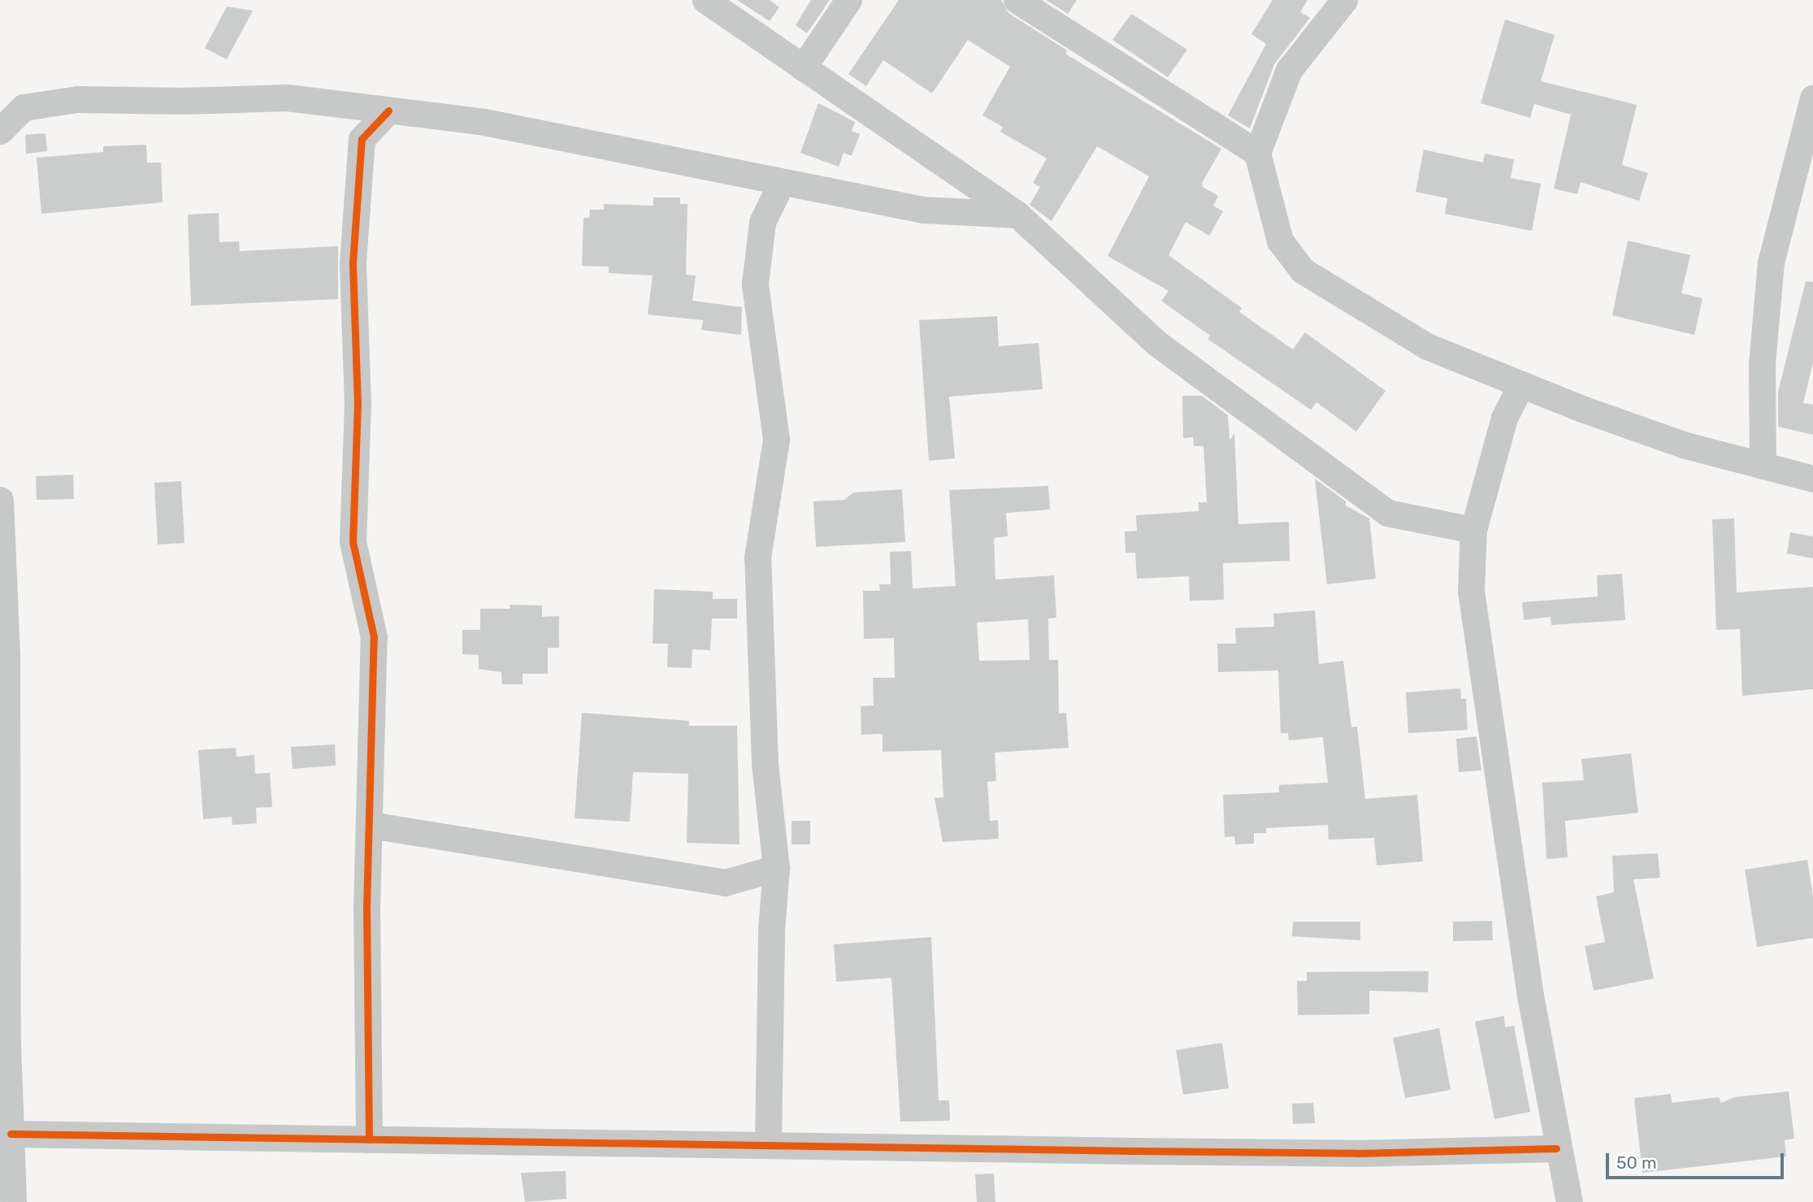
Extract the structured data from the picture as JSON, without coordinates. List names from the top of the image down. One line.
{"scale_bar":"50 m"}
